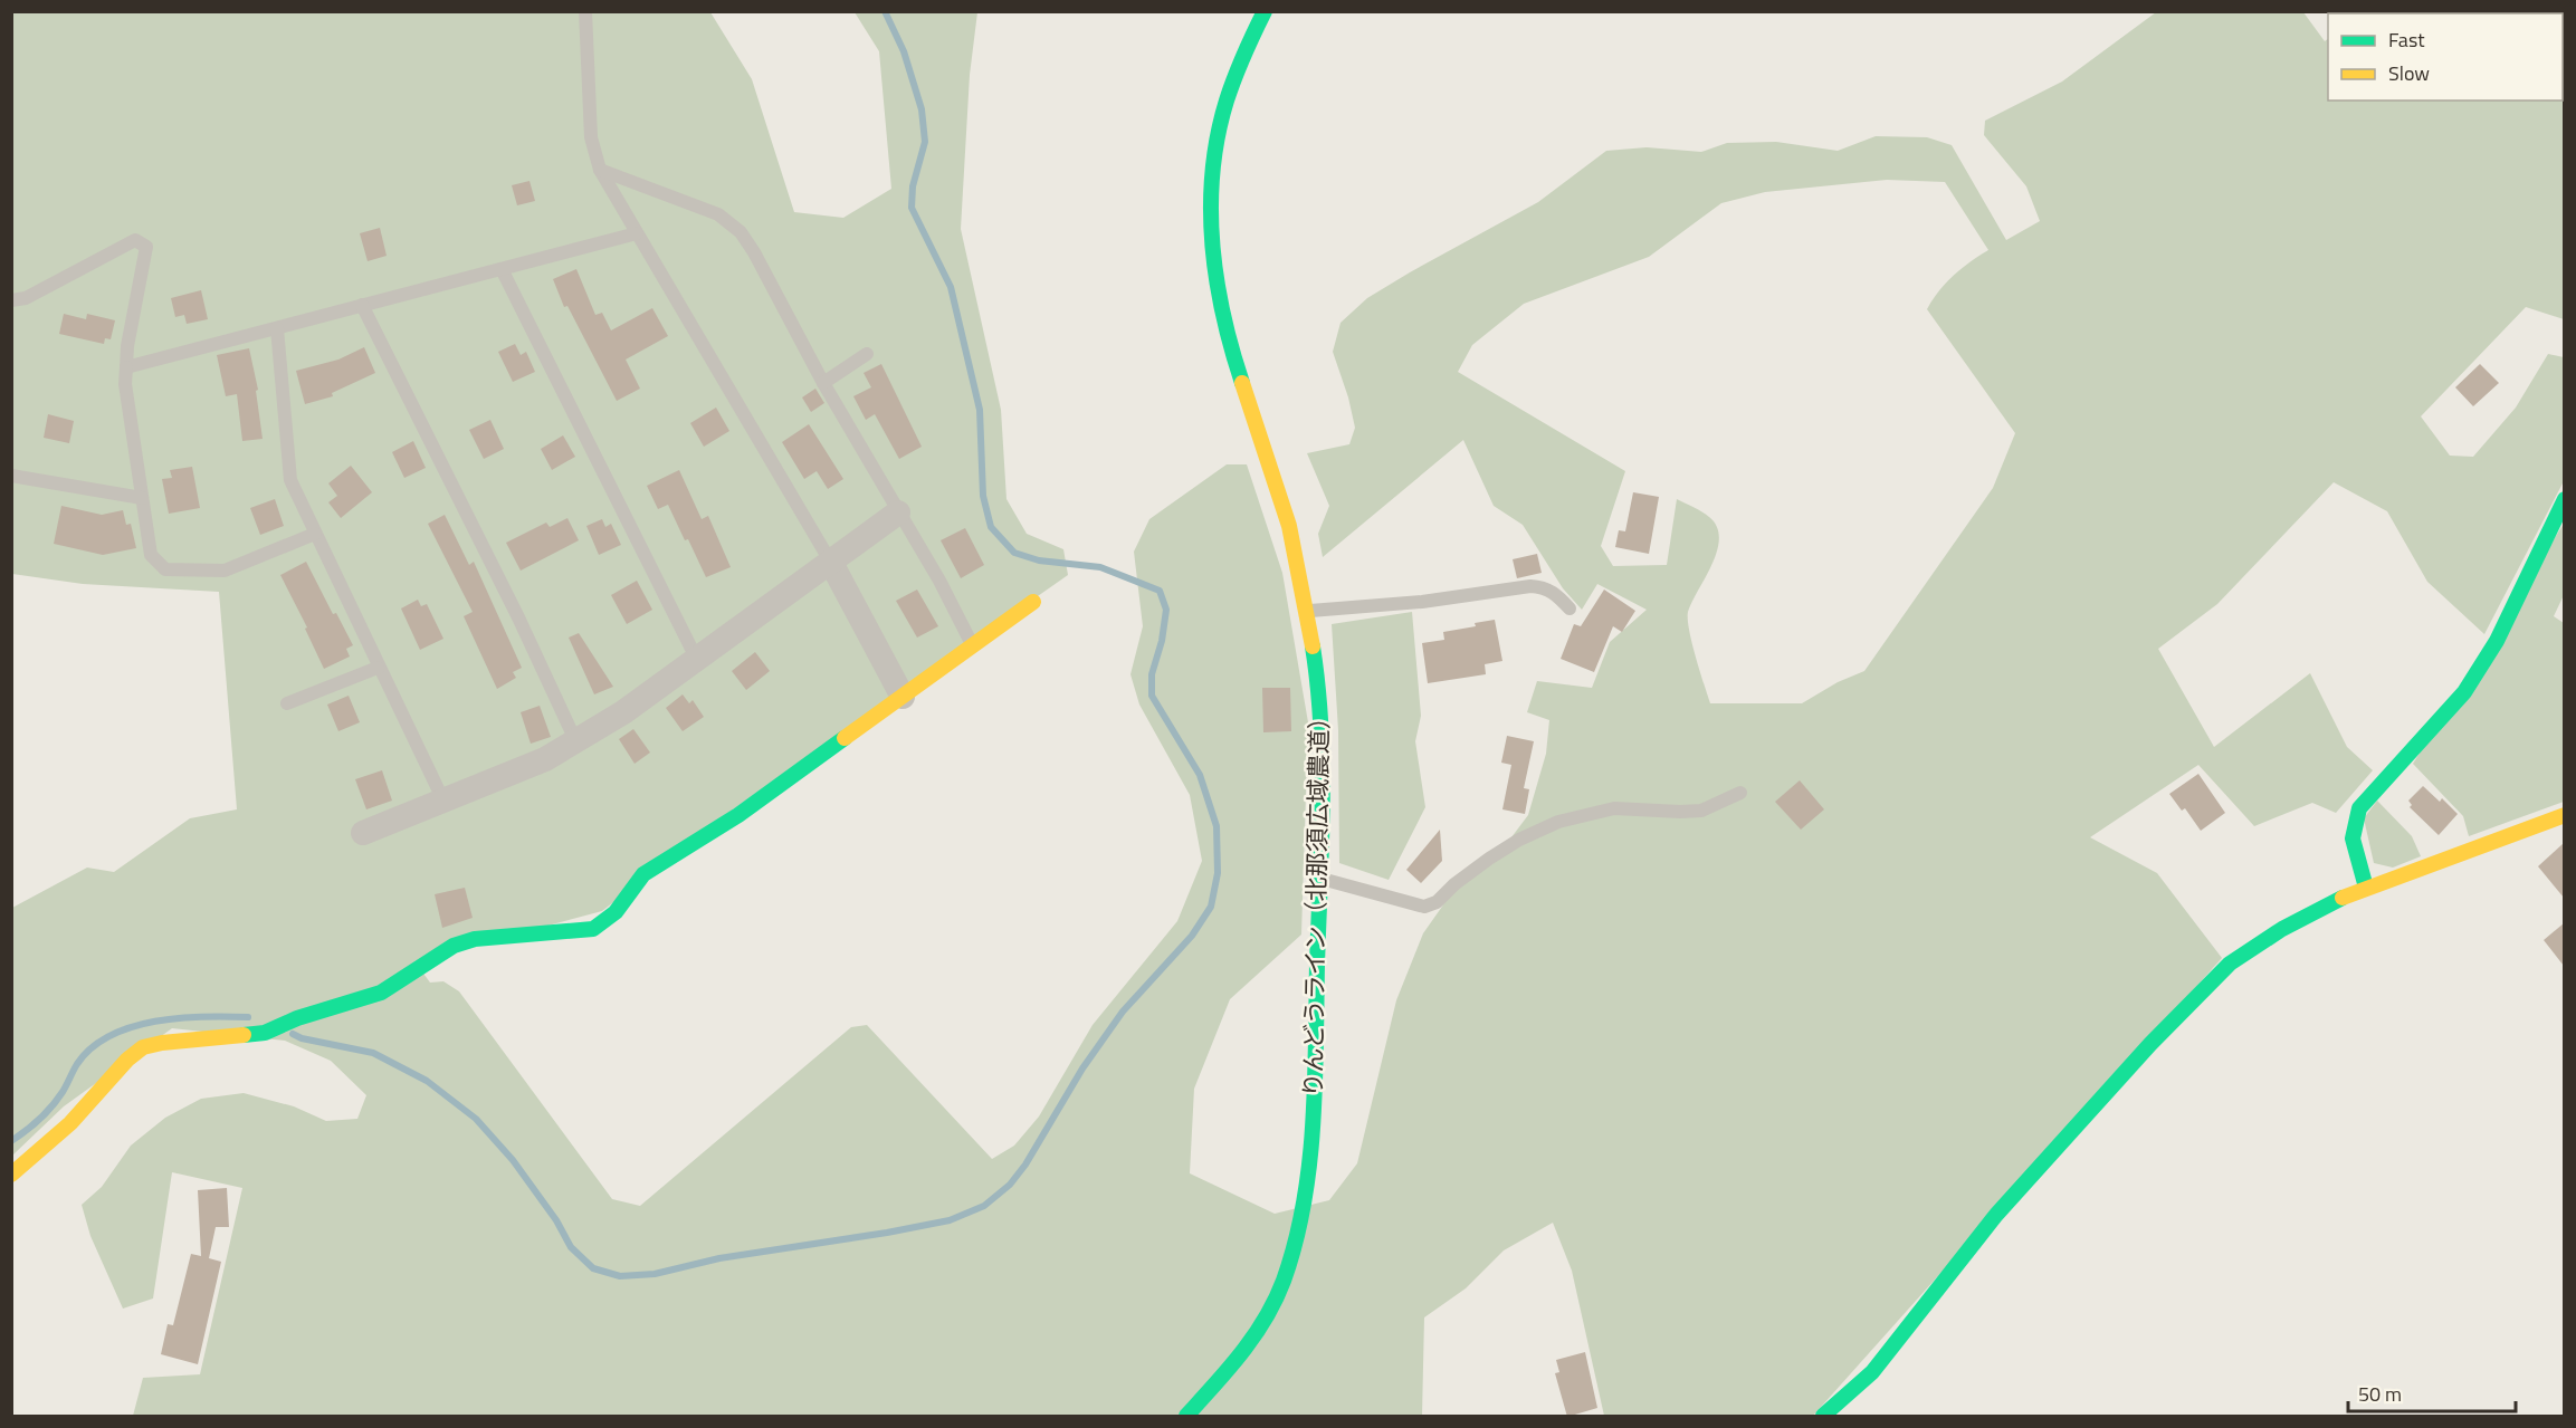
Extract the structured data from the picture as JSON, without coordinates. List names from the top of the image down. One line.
{"streets":{"street":["りんどうライン（北那須広域農道）"]},"legend":["Fast","Slow"],"scale_bar":"50 m"}
